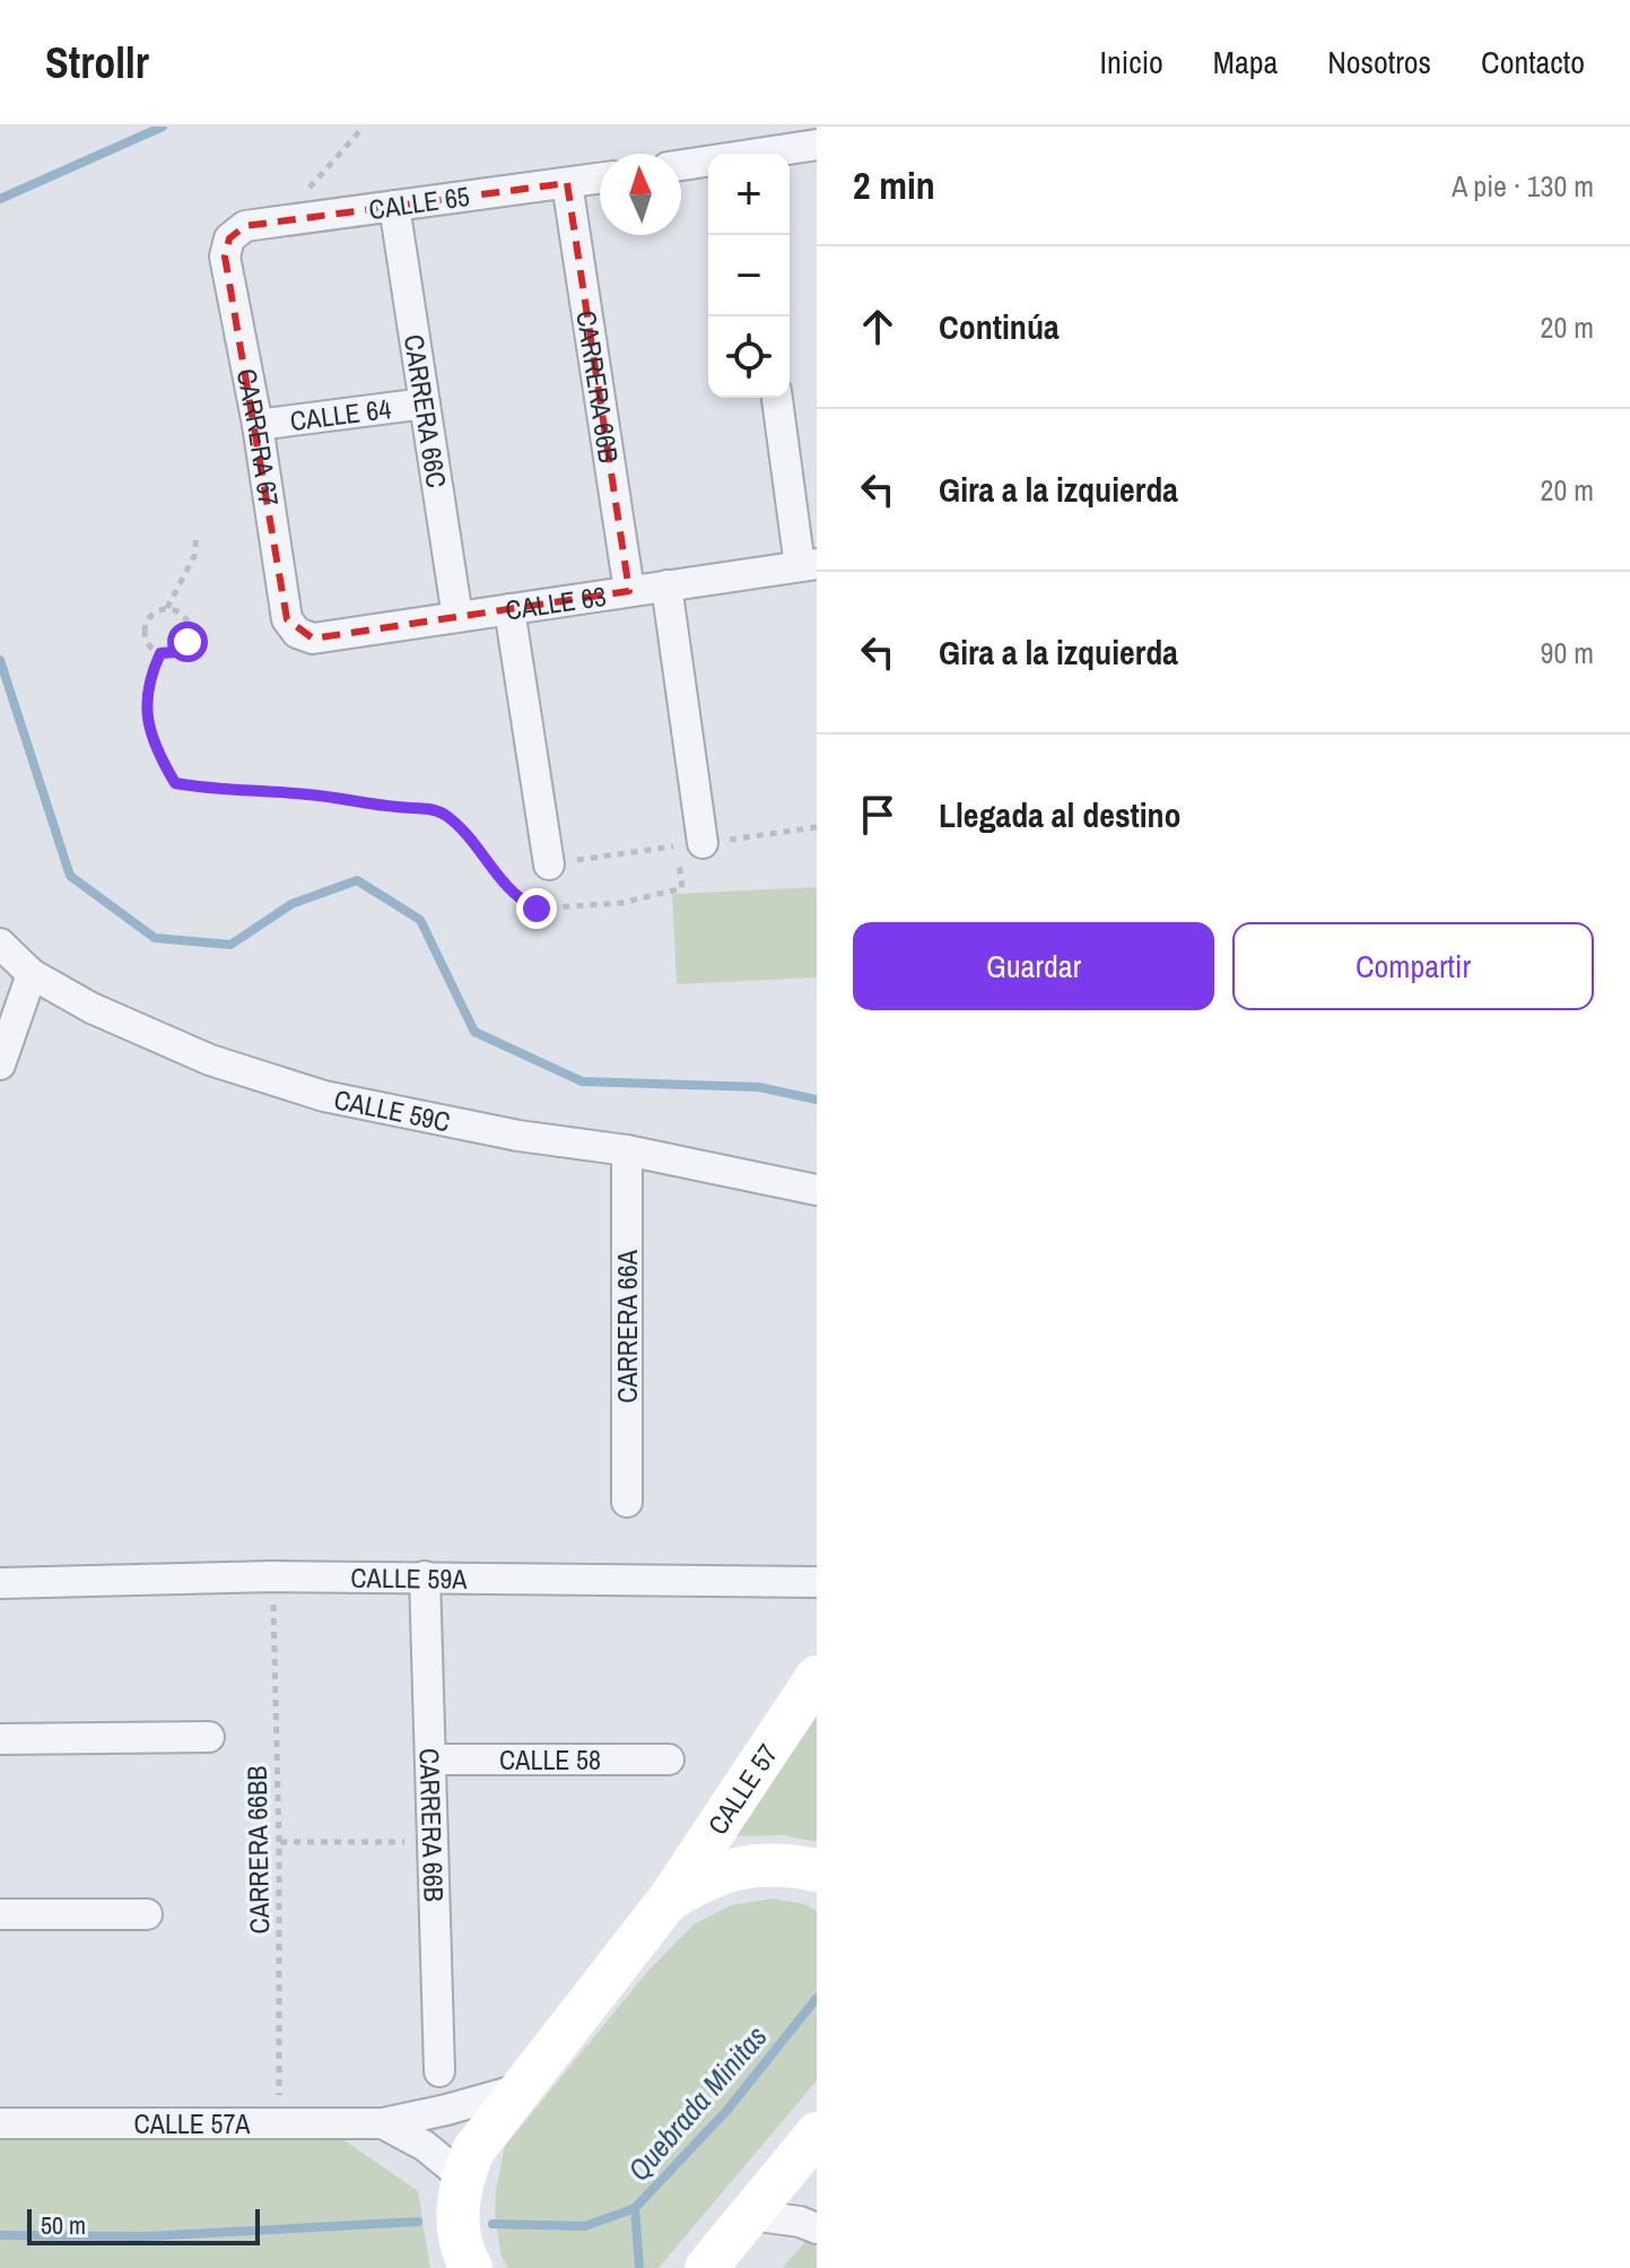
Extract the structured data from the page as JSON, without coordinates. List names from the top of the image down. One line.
{"streets":{"main road":["CALLE 57"],"street":["CALLE 65","CARRERA 66B","CARRERA 66C","CALLE 64","CARRERA 67","CALLE 63","CALLE 59C","CARRERA 66A","CALLE 59A","CALLE 58","CALLE 57A"],"path":["CARRERA 66BB"]},"crossings":[["CALLE 65","CARRERA 66B"],["CALLE 65","CARRERA 66C"],["CALLE 65","CARRERA 67"],["CARRERA 66B","CALLE 63"],["CARRERA 66B","CALLE 59A"],["CARRERA 66B","CALLE 58"],["CARRERA 66C","CALLE 64"],["CARRERA 66C","CALLE 63"],["CALLE 64","CARRERA 67"],["CARRERA 67","CALLE 63"],["CALLE 59C","CARRERA 66A"],["CALLE 59A","CARRERA 66BB"],["CALLE 57","CALLE 57A"],["CARRERA 66BB","CALLE 57A"]],"water":["Quebrada Minitas"],"scale_bar":"50 m","north":"top","page":{"header":"Strollr","nav":["Inicio","Mapa","Nosotros","Contacto"],"heading":["2 min","A pie · 130 m"],"map_buttons":["+","−"],"list":[["Continúa","20 m"],["Gira a la izquierda","20 m"],["Gira a la izquierda","90 m"],"Llegada al destino"],"buttons":["Guardar","Compartir"],"scale":"50 m"}}
